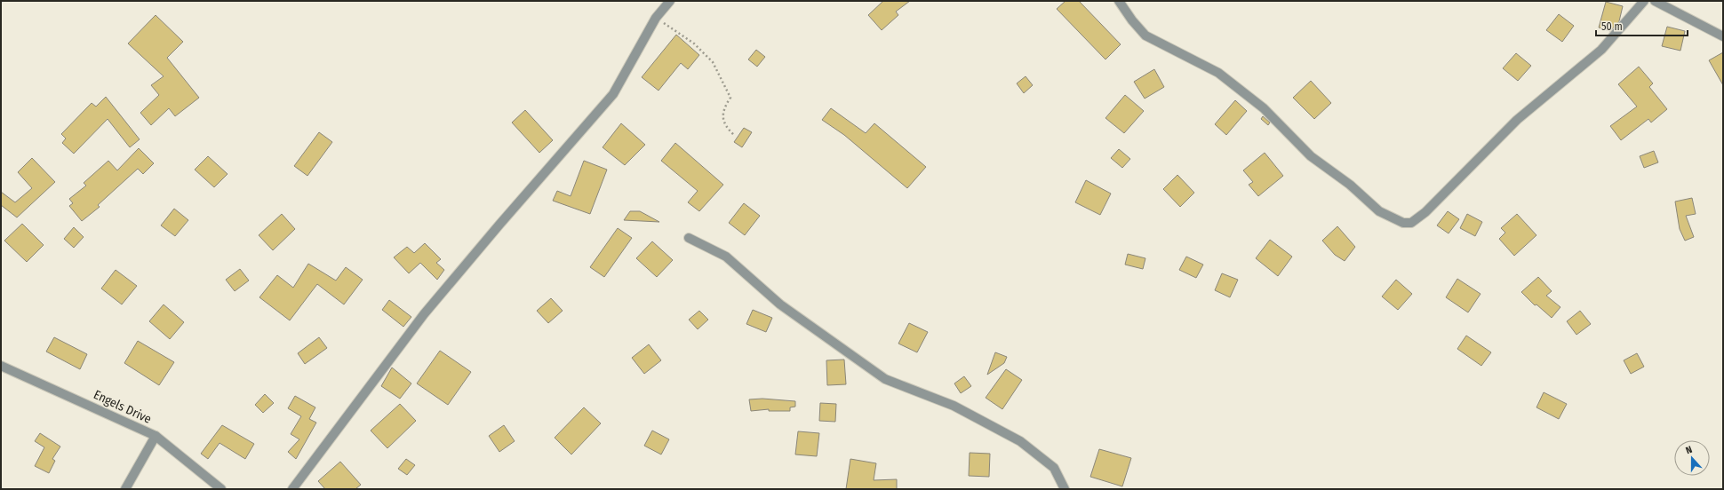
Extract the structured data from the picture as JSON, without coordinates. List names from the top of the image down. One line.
{"streets":{"street":["Engels Drive"]},"scale_bar":"50 m","north":"top"}
